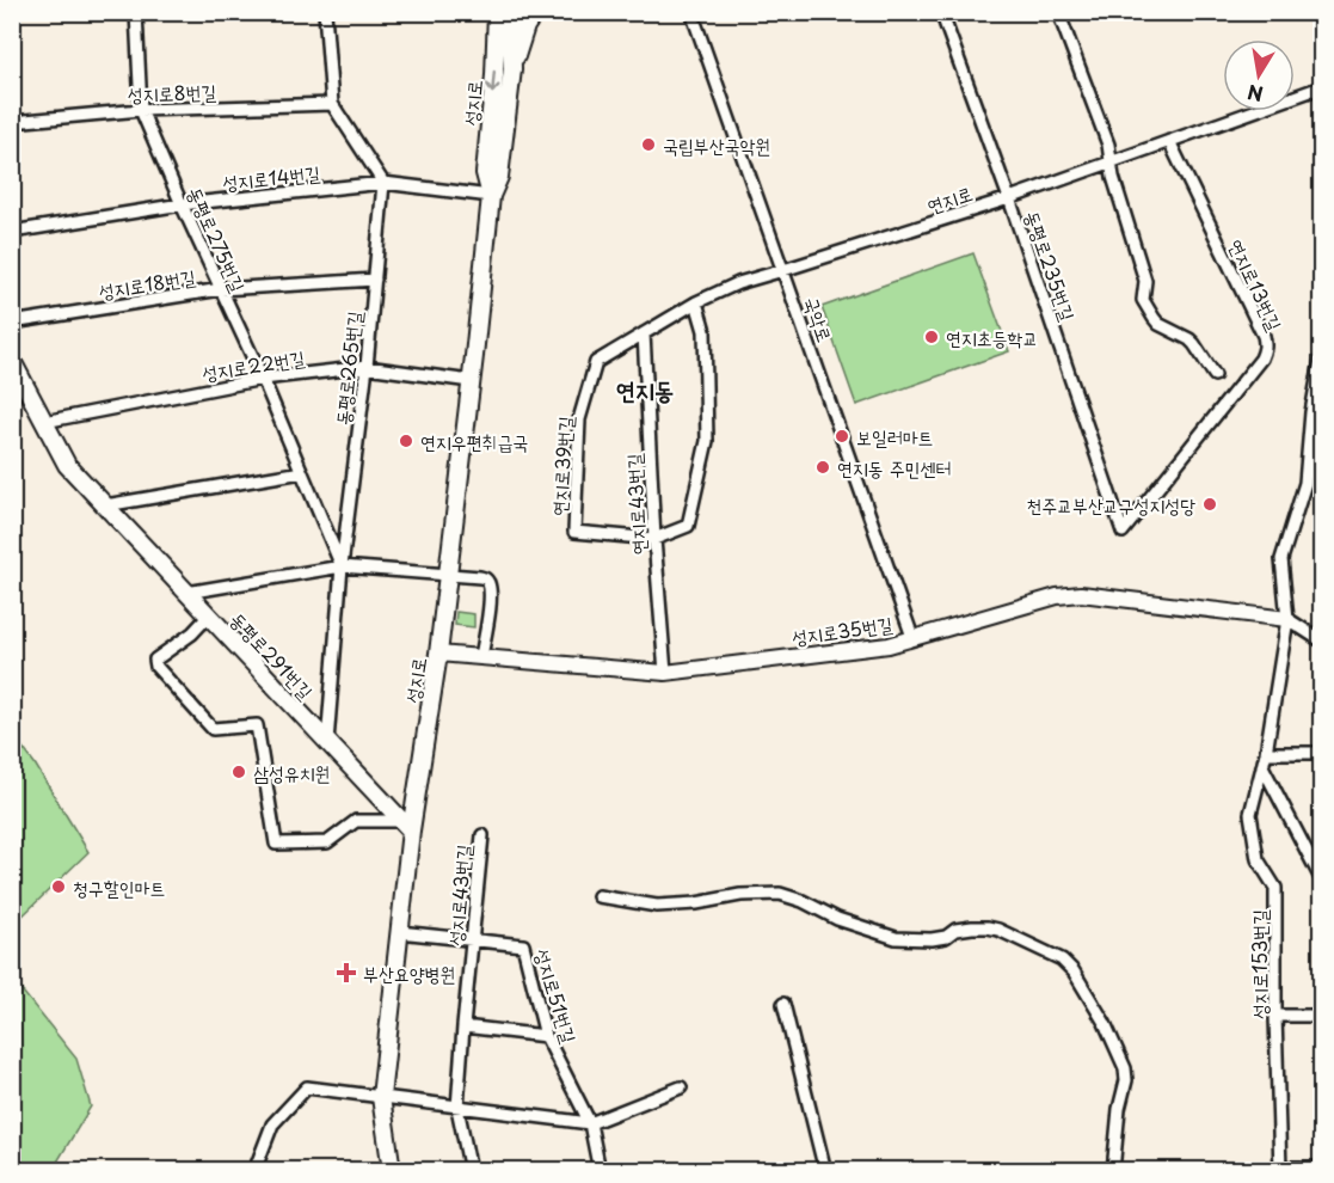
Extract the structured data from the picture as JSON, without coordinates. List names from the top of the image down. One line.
{"streets":{"main road":["성지로","동평로291번길"],"street":["성지로8번길","성지로14번길","연지로","동평로275번길","동평로235번길","성지로18번길","연지로13번길","국악로","성지로22번길","동평로265번길","연지로39번길","연지로43번길","성지로35번길","성지로43번길","성지로153번길","성지로51번길"]},"crossings":[["성지로8번길","동평로275번길"],["성지로","성지로14번길"],["성지로","성지로22번길"],["성지로","성지로35번길"],["성지로","동평로291번길"],["성지로","성지로51번길"],["성지로14번길","동평로275번길"],["성지로14번길","동평로265번길"],["연지로","동평로235번길"],["연지로","연지로13번길"],["연지로","국악로"],["연지로","연지로39번길"],["연지로","연지로43번길"],["동평로275번길","성지로18번길"],["동평로275번길","성지로22번길"],["동평로275번길","동평로265번길"],["동평로235번길","연지로13번길"],["성지로18번길","동평로265번길"],["국악로","성지로35번길"],["성지로22번길","동평로265번길"],["성지로22번길","동평로291번길"],["동평로265번길","동평로291번길"],["연지로39번길","연지로43번길"],["연지로43번길","성지로35번길"],["성지로35번길","성지로153번길"],["성지로43번길","성지로51번길"]],"districts":["연지동"],"places":{"other":["국립부산국악원","연지초등학교","보일러마트","연지우편취급국","연지동 주민센터","천주교부산교구성지성당","삼성유치원","청구할인마트"],"health":["부산요양병원"]},"north":"bottom"}
